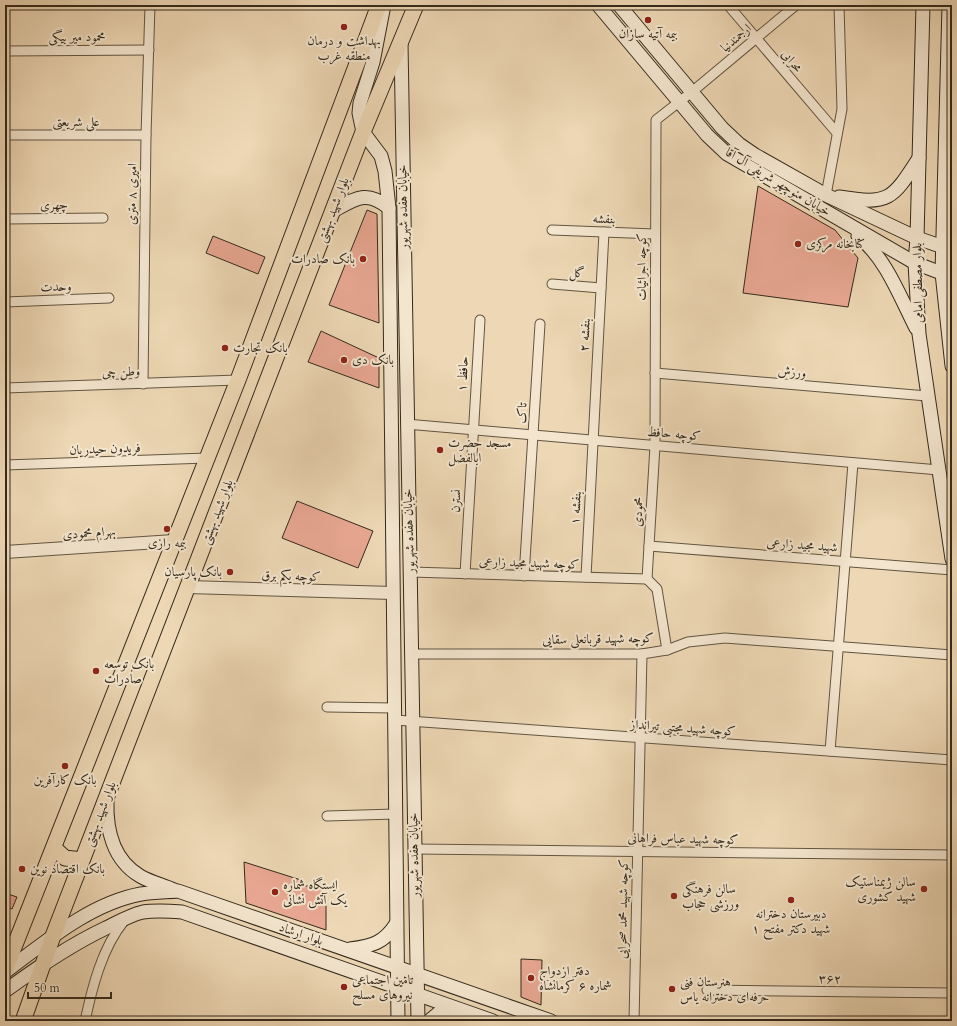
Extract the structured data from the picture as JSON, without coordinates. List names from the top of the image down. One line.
{"streets":{"main road":["خیابان منوچهر شریفی آل آقا","خیابان هفده شهریور","بلوار شهید بهشتی","بلوار مصطفی امامی","بلوار ارشاد"],"street":["محمود میر بیگی","ارجمندنیا","محرابی","علی شریعتی","امیری ۸ متری","چهری","بنفشه","کوچه اجرائیات","گل","وحدت","بنفشه ۲","وطن چی","ورزش","حافظ ۱","تاک","کوچه حافظ","فریدون حیدریان","نسترن","بنفشه ۱","محمودی","بهرام محمودی","شهید مجید زارعی","کوچه شهید مجید زارعی","کوچه یکم برق","کوچه شهید قربانعلی سقایی","کوچه شهید مجتبی تیرانداز","کوچه شهید عباس فراهانی","کوچه شهید محمد صحرایی","۳۶۲"]},"crossings":[["محمود میر بیگی","امیری ۸ متری"],["ارجمندنیا","محرابی"],["ارجمندنیا","خیابان منوچهر شریفی آل آقا"],["ارجمندنیا","کوچه اجرائیات"],["علی شریعتی","امیری ۸ متری"],["خیابان منوچهر شریفی آل آقا","کوچه اجرائیات"],["خیابان منوچهر شریفی آل آقا","بلوار مصطفی امامی"],["امیری ۸ متری","وطن چی"],["خیابان هفده شهریور","بلوار شهید بهشتی"],["خیابان هفده شهریور","کوچه حافظ"],["خیابان هفده شهریور","کوچه شهید مجید زارعی"],["خیابان هفده شهریور","کوچه یکم برق"],["خیابان هفده شهریور","کوچه شهید قربانعلی سقایی"],["خیابان هفده شهریور","کوچه شهید مجتبی تیرانداز"],["خیابان هفده شهریور","کوچه شهید عباس فراهانی"],["خیابان هفده شهریور","بلوار ارشاد"],["بلوار شهید بهشتی","کوچه یکم برق"],["بلوار شهید بهشتی","بلوار ارشاد"],["بنفشه","کوچه اجرائیات"],["بنفشه","بنفشه ۲"],["کوچه اجرائیات","ورزش"],["کوچه اجرائیات","کوچه حافظ"],["کوچه اجرائیات","محمودی"],["گل","بنفشه ۲"],["بلوار مصطفی امامی","ورزش"],["بلوار مصطفی امامی","کوچه حافظ"],["بنفشه ۲","کوچه حافظ"],["بنفشه ۲","بنفشه ۱"],["حافظ ۱","کوچه حافظ"],["حافظ ۱","نسترن"],["تاک","کوچه حافظ"],["تاک","کوچه شهید مجید زارعی"],["کوچه حافظ","نسترن"],["کوچه حافظ","بنفشه ۱"],["کوچه حافظ","محمودی"],["نسترن","کوچه شهید مجید زارعی"],["بنفشه ۱","کوچه شهید مجید زارعی"],["محمودی","شهید مجید زارعی"],["محمودی","کوچه شهید مجید زارعی"],["کوچه شهید قربانعلی سقایی","کوچه شهید محمد صحرایی"],["کوچه شهید مجتبی تیرانداز","کوچه شهید محمد صحرایی"],["کوچه شهید عباس فراهانی","کوچه شهید محمد صحرایی"]],"places":["بیمه آتیه سازان","بهداشت و درمان منطقه غرب","کتابخانه مرکزی","بانک صادرات","بانک تجارت","بانک دی","مسجد حضرت ابالفضل","بیمه رازی","بانک پارسیان","بانک توسعه صادرات","بانک کارآفرین","بانک اقتصاد نوین","سالن ژیمناستیک شهید کشوری","ایستگاه شماره یک آتش نشانی","سالن فرهنگی ورزشی حجاب","دبیرستان دخترانه شهید دکتر مفتح ۱","دفتر ازدواج شماره ۶ کرمانشاه","تامین اجتماعی نیروهای مسلح","هنرستان فنی حرفه‌ای دخترانه یاس"],"scale_bar":"50 m"}
